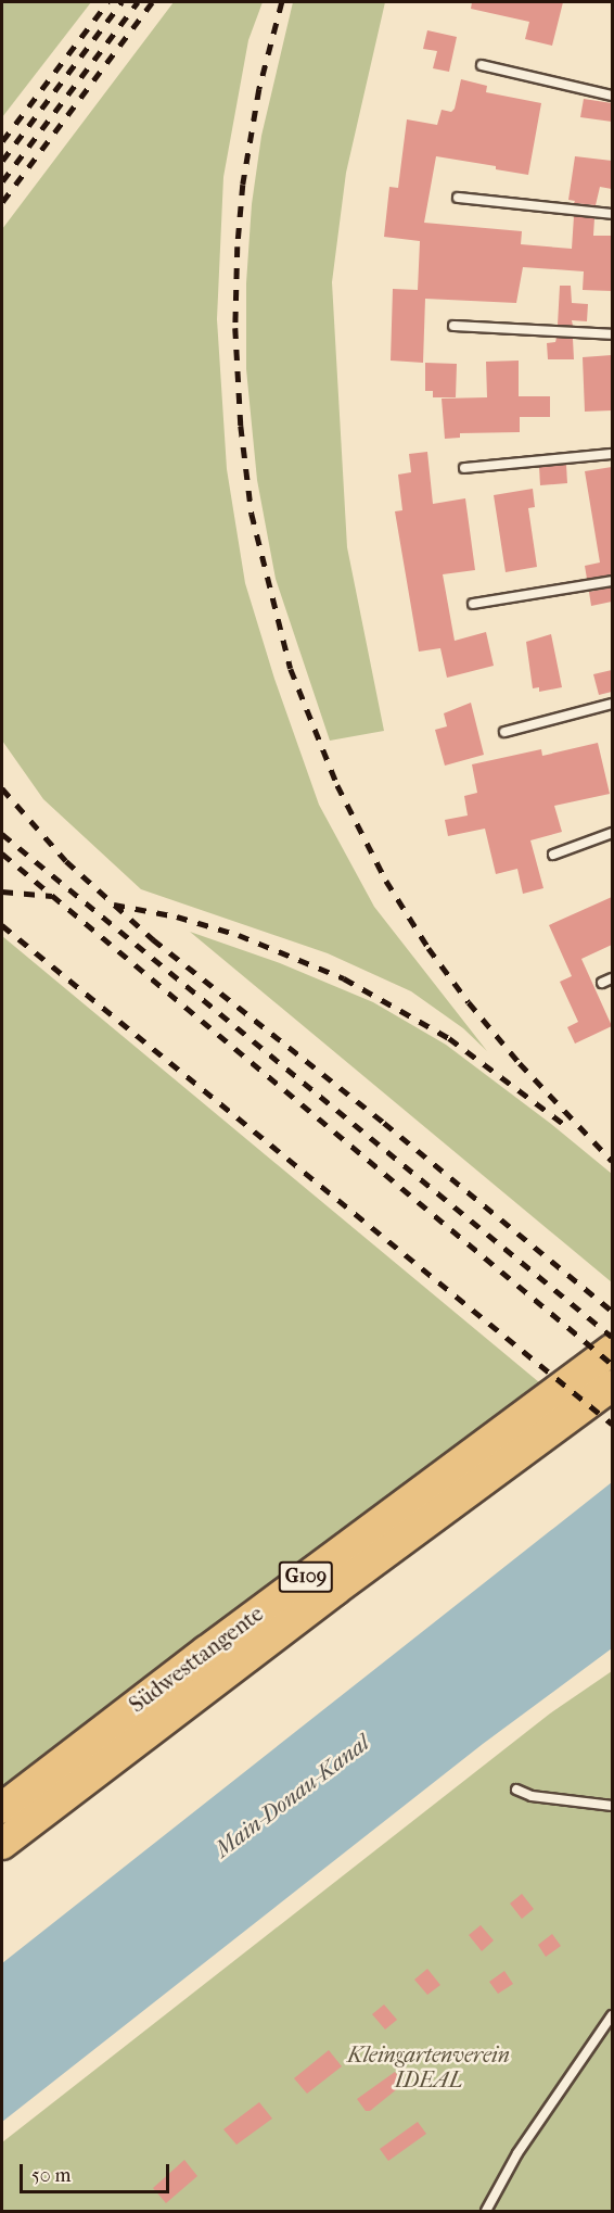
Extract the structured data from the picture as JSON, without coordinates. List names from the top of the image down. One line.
{"streets":{"highway":["G109","Südwesttangente"]},"water":["Main-Donau-Kanal"],"parks":["Kleingartenverein IDEAL"],"scale_bar":"50 m"}
